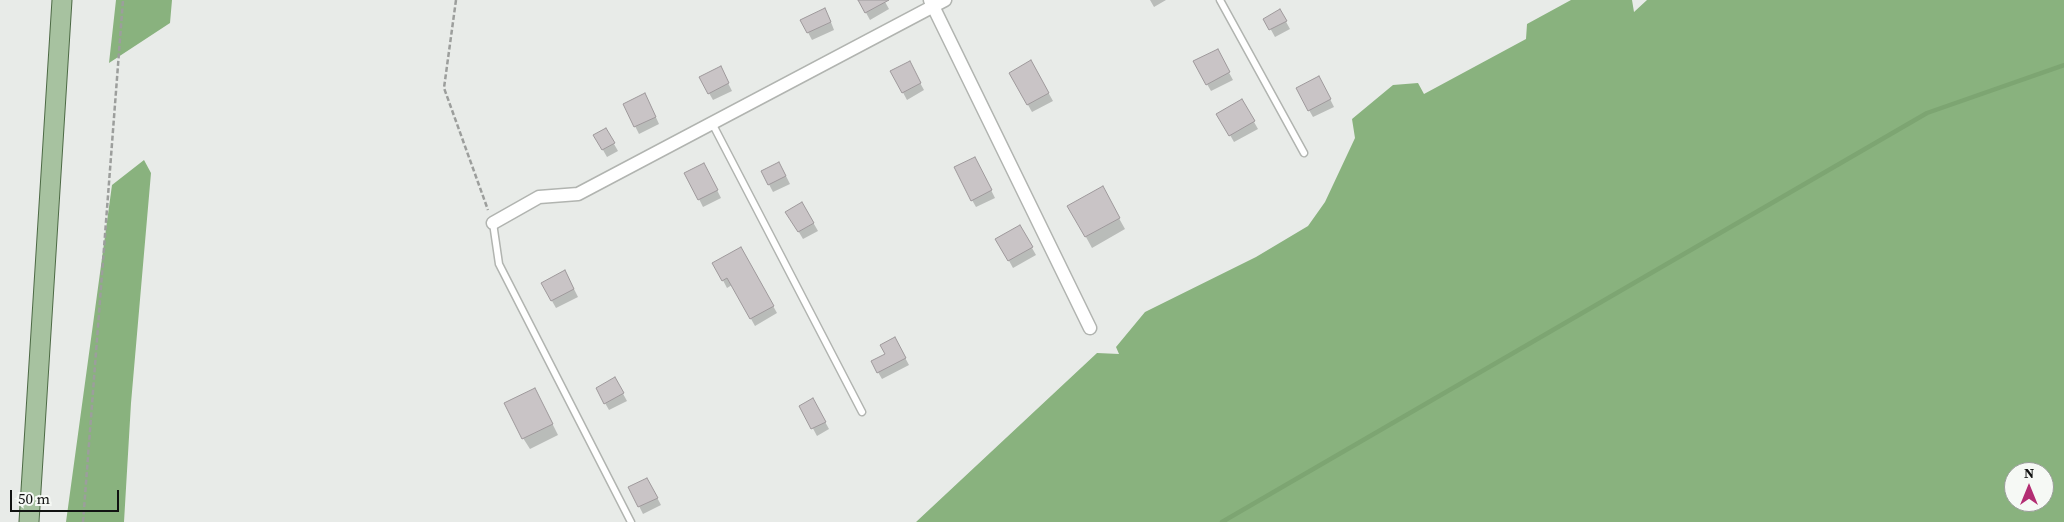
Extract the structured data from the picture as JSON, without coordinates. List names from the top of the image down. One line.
{"scale_bar":"50 m","north":"top"}
